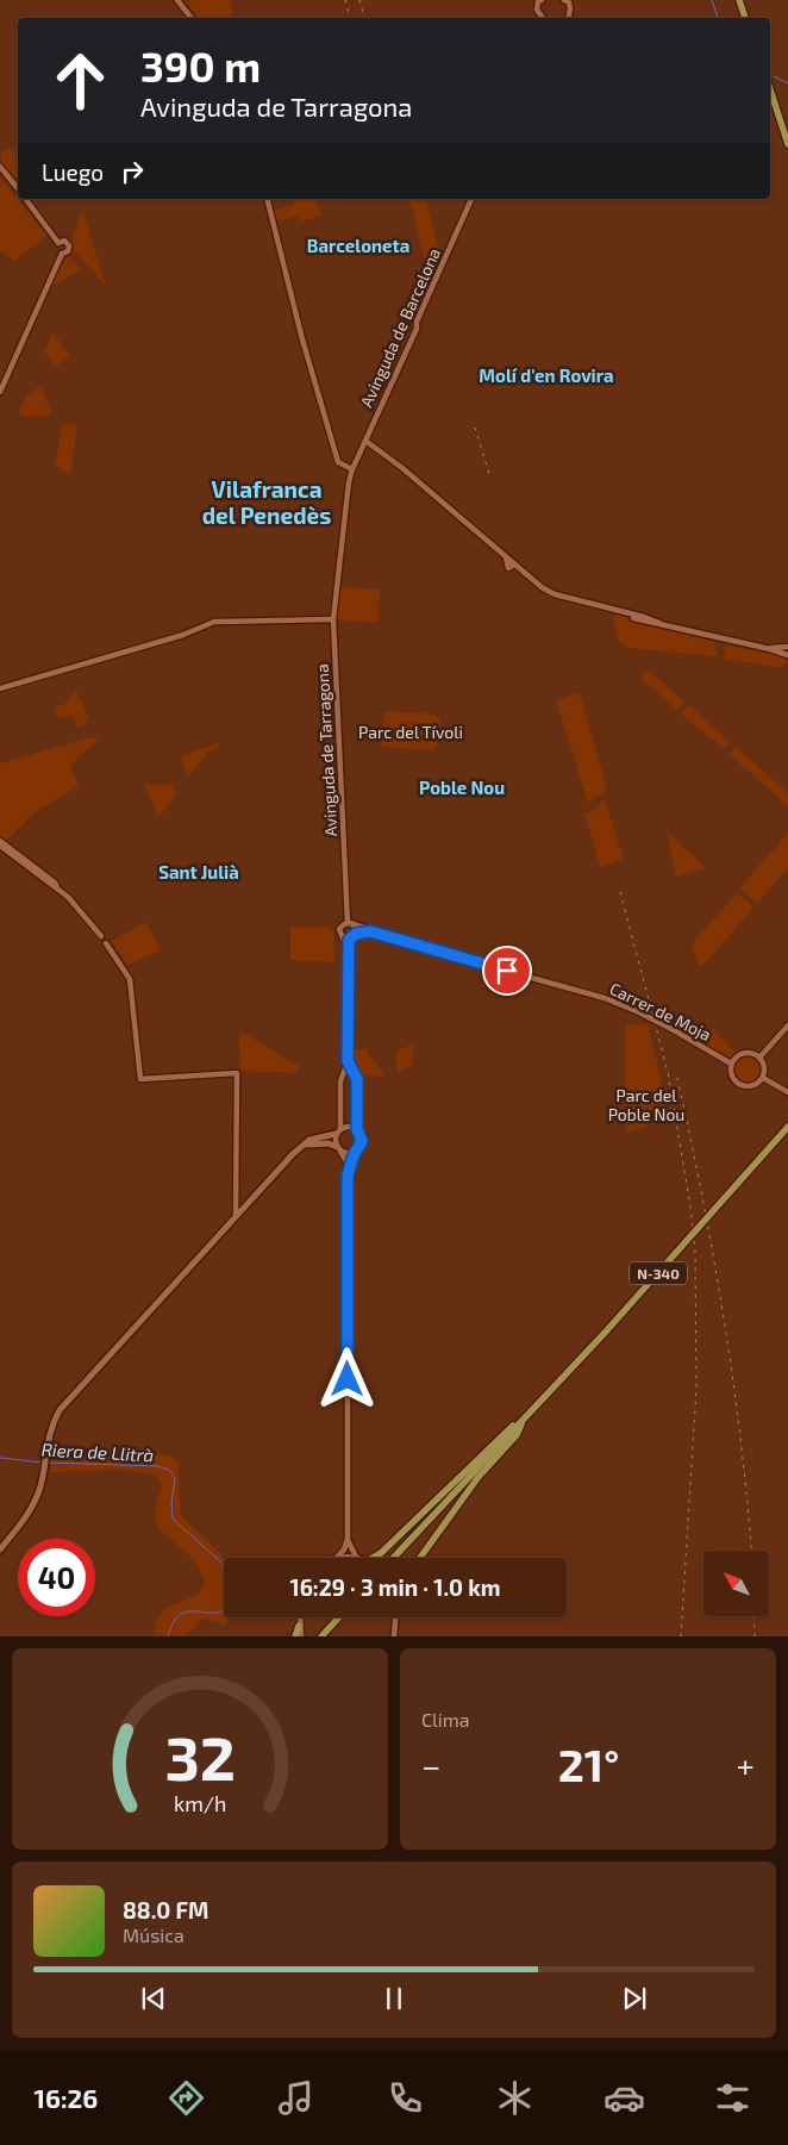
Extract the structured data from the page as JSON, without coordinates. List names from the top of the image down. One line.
{"streets":{"highway":["N-340"],"street":["Avinguda de Barcelona","Avinguda de Tarragona","Carrer de Moja"]},"crossings":[["Avinguda de Barcelona","Avinguda de Tarragona"],["Avinguda de Tarragona","Carrer de Moja"]],"districts":["Barceloneta","Molí d'en Rovira","Vilafranca del Penedès","Poble Nou","Sant Julià"],"water":["Riera de Llitrà"],"parks":["Parc del Tívoli","Parc del Poble Nou"],"north":"top left","page":{"turn":["390 m","Avinguda de Tarragona"],"then":"Luego","limit":"40","trip":"16:29 · 3 min · 1.0 km","tile":"Clima","heat":["−","21°","+"],"song":["88.0 FM","Música"],"tabs":"16:26","gauge":["32","km/h"]}}
